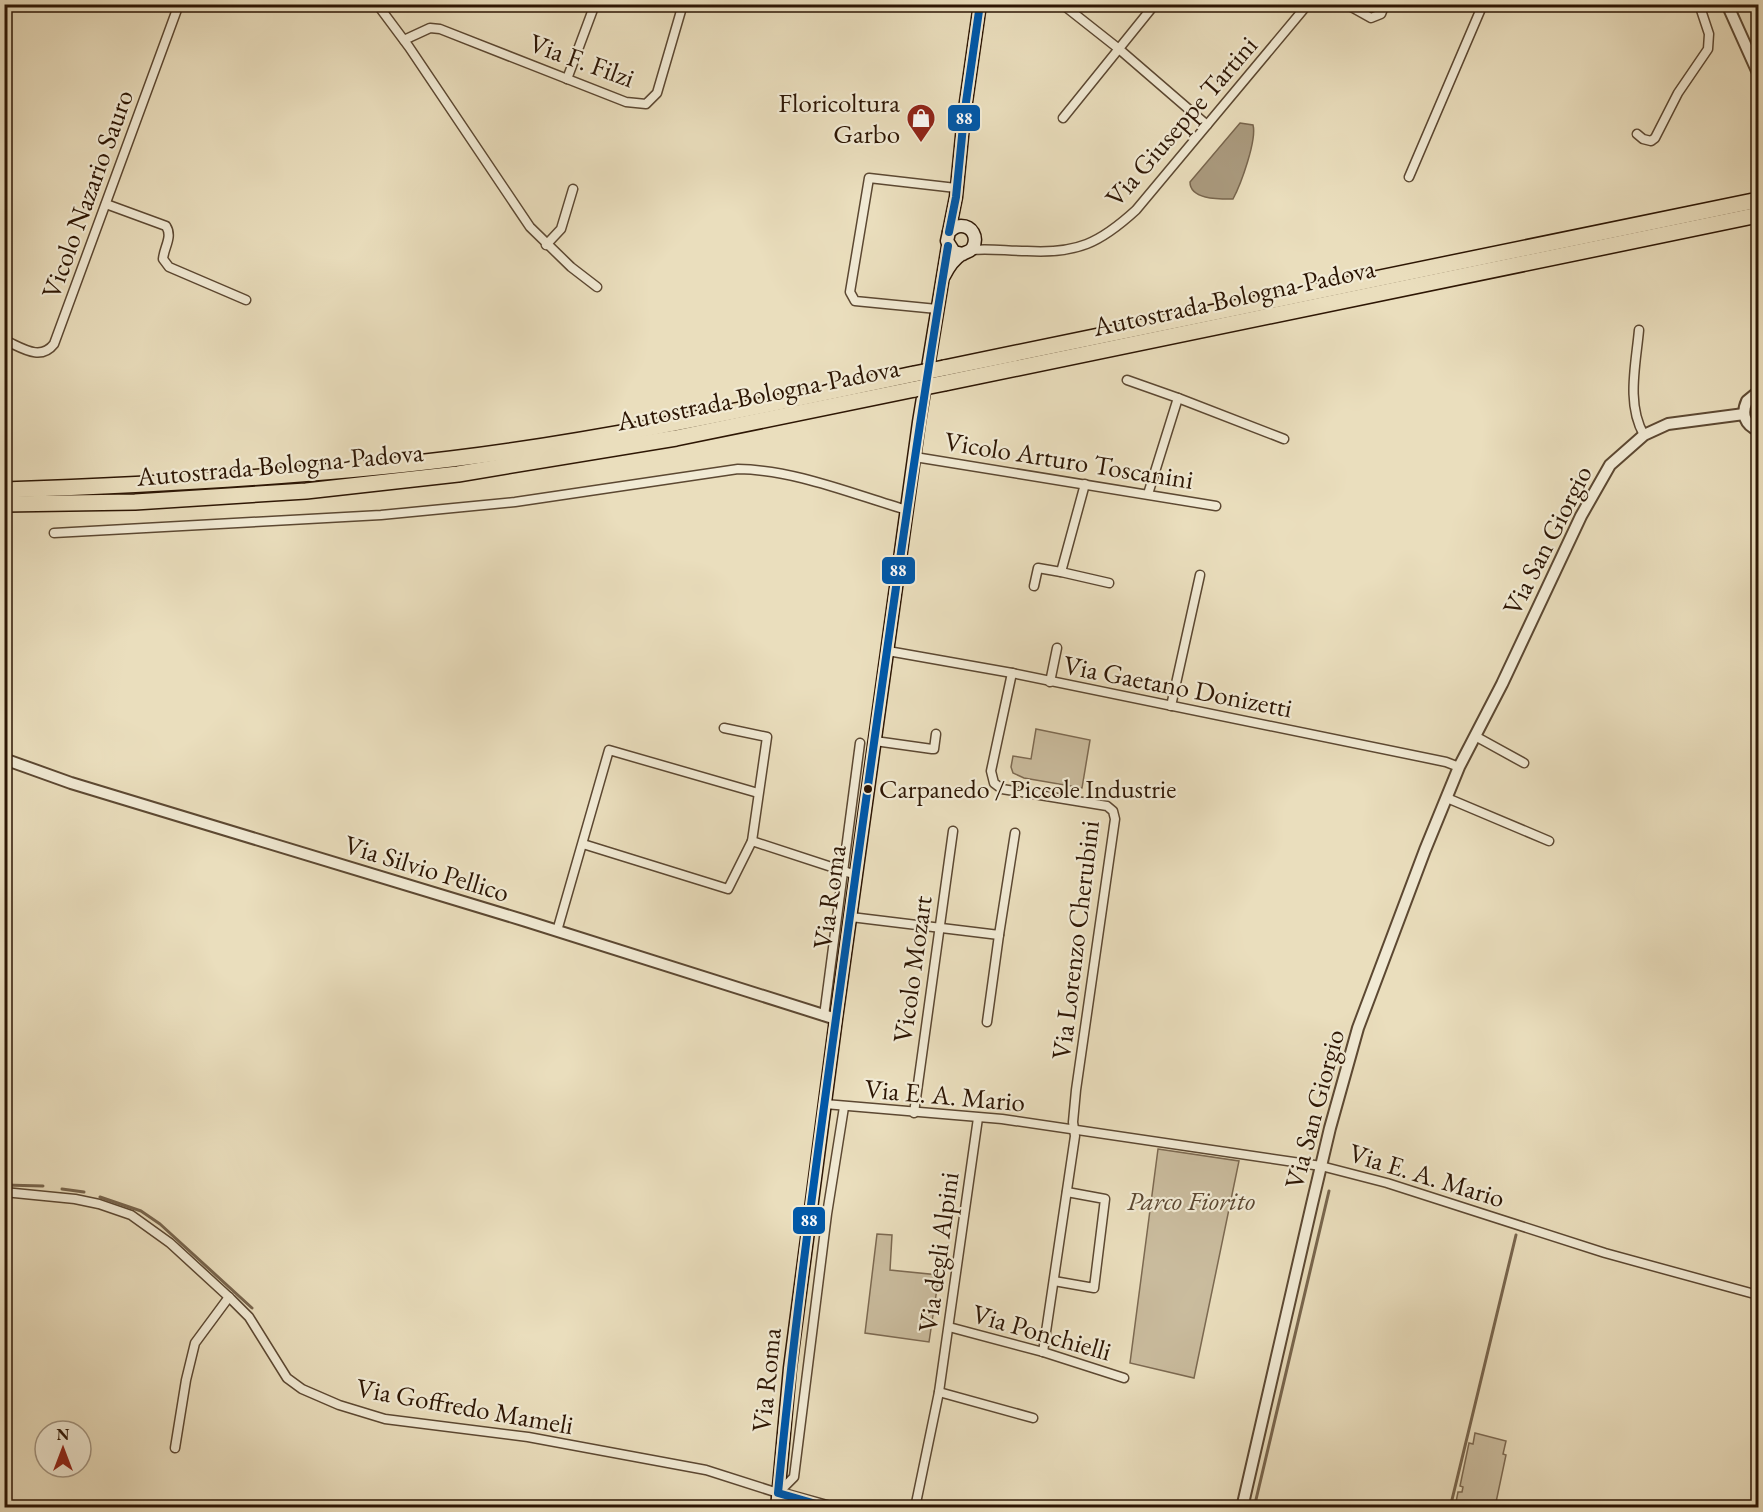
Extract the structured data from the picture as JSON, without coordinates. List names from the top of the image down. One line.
{"streets":{"highway":["Autostrada Bologna-Padova"],"main road":["Via Roma"],"street":["Via F. Filzi","Via Giuseppe Tartini","Vicolo Nazario Sauro","Vicolo Arturo Toscanini","Via San Giorgio","Via Gaetano Donizetti","Via Silvio Pellico","Via Lorenzo Cherubini","Vicolo Mozart","Via E. A. Mario","Via degli Alpini","Via Ponchielli","Via Goffredo Mameli"]},"crossings":[["Via Giuseppe Tartini","Via Roma"],["Vicolo Arturo Toscanini","Via Roma"],["Via San Giorgio","Via Gaetano Donizetti"],["Via San Giorgio","Via E. A. Mario"],["Via Gaetano Donizetti","Via Roma"],["Via Gaetano Donizetti","Via Lorenzo Cherubini"],["Via Silvio Pellico","Via Roma"],["Via Roma","Via E. A. Mario"],["Via Roma","Via Goffredo Mameli"],["Via Lorenzo Cherubini","Via E. A. Mario"],["Vicolo Mozart","Via E. A. Mario"],["Via E. A. Mario","Via degli Alpini"],["Via degli Alpini","Via Ponchielli"]],"parks":["Parco Fiorito"],"places":{"shop":["Floricoltura Garbo"],"other":["Carpanedo / Piccole Industrie"]},"lines":["transit line 88"],"north":"top"}
